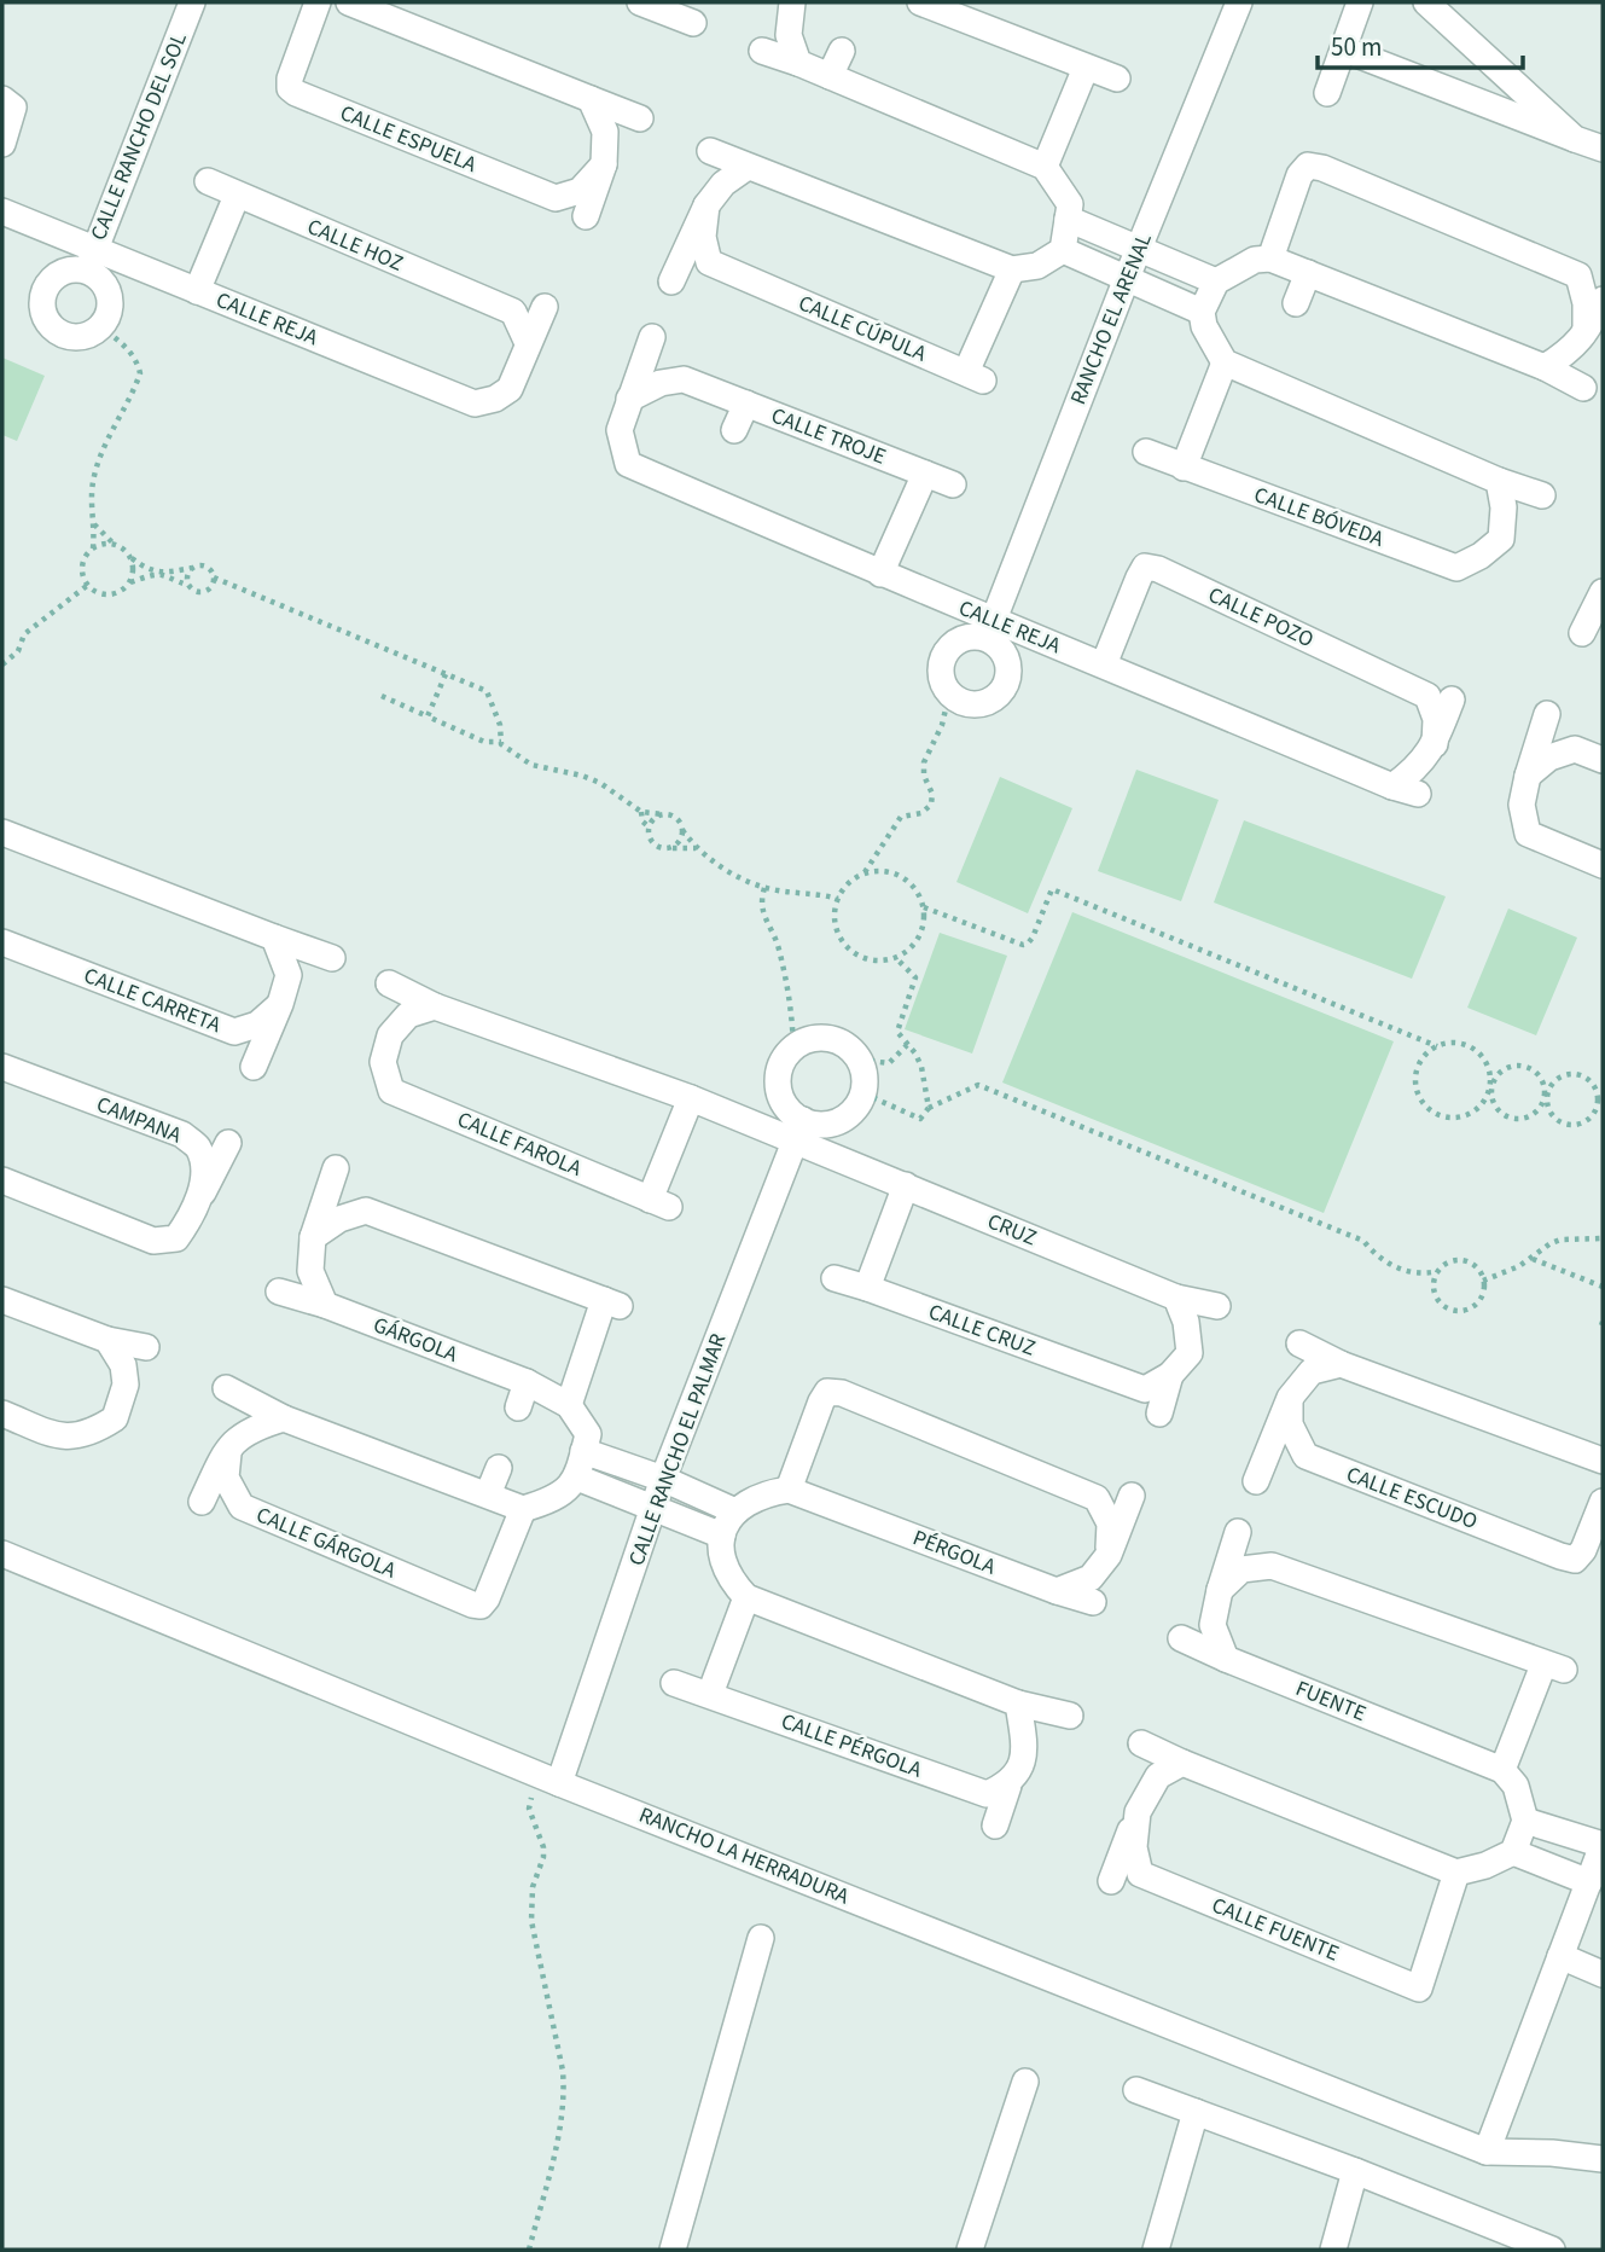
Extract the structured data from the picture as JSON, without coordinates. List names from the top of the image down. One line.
{"streets":{"street":["CALLE RANCHO DEL SOL","CALLE ESPUELA","CALLE HOZ","CALLE REJA","RANCHO EL ARENAL","CALLE CÚPULA","CALLE TROJE","CALLE BÓVEDA","CALLE POZO","CALLE CARRETA","CAMPANA","CALLE FAROLA","CRUZ","CALLE CRUZ","GÁRGOLA","CALLE RANCHO EL PALMAR","CALLE ESCUDO","CALLE GÁRGOLA","PÉRGOLA","FUENTE","CALLE PÉRGOLA","RANCHO LA HERRADURA","CALLE FUENTE"]},"crossings":[["CALLE RANCHO DEL SOL","CALLE REJA"],["CALLE HOZ","CALLE REJA"],["CALLE REJA","RANCHO EL ARENAL"],["CALLE REJA","CALLE TROJE"],["CALLE REJA","CALLE POZO"],["CRUZ","CALLE RANCHO EL PALMAR"],["CALLE RANCHO EL PALMAR","RANCHO LA HERRADURA"]],"scale_bar":"50 m"}
